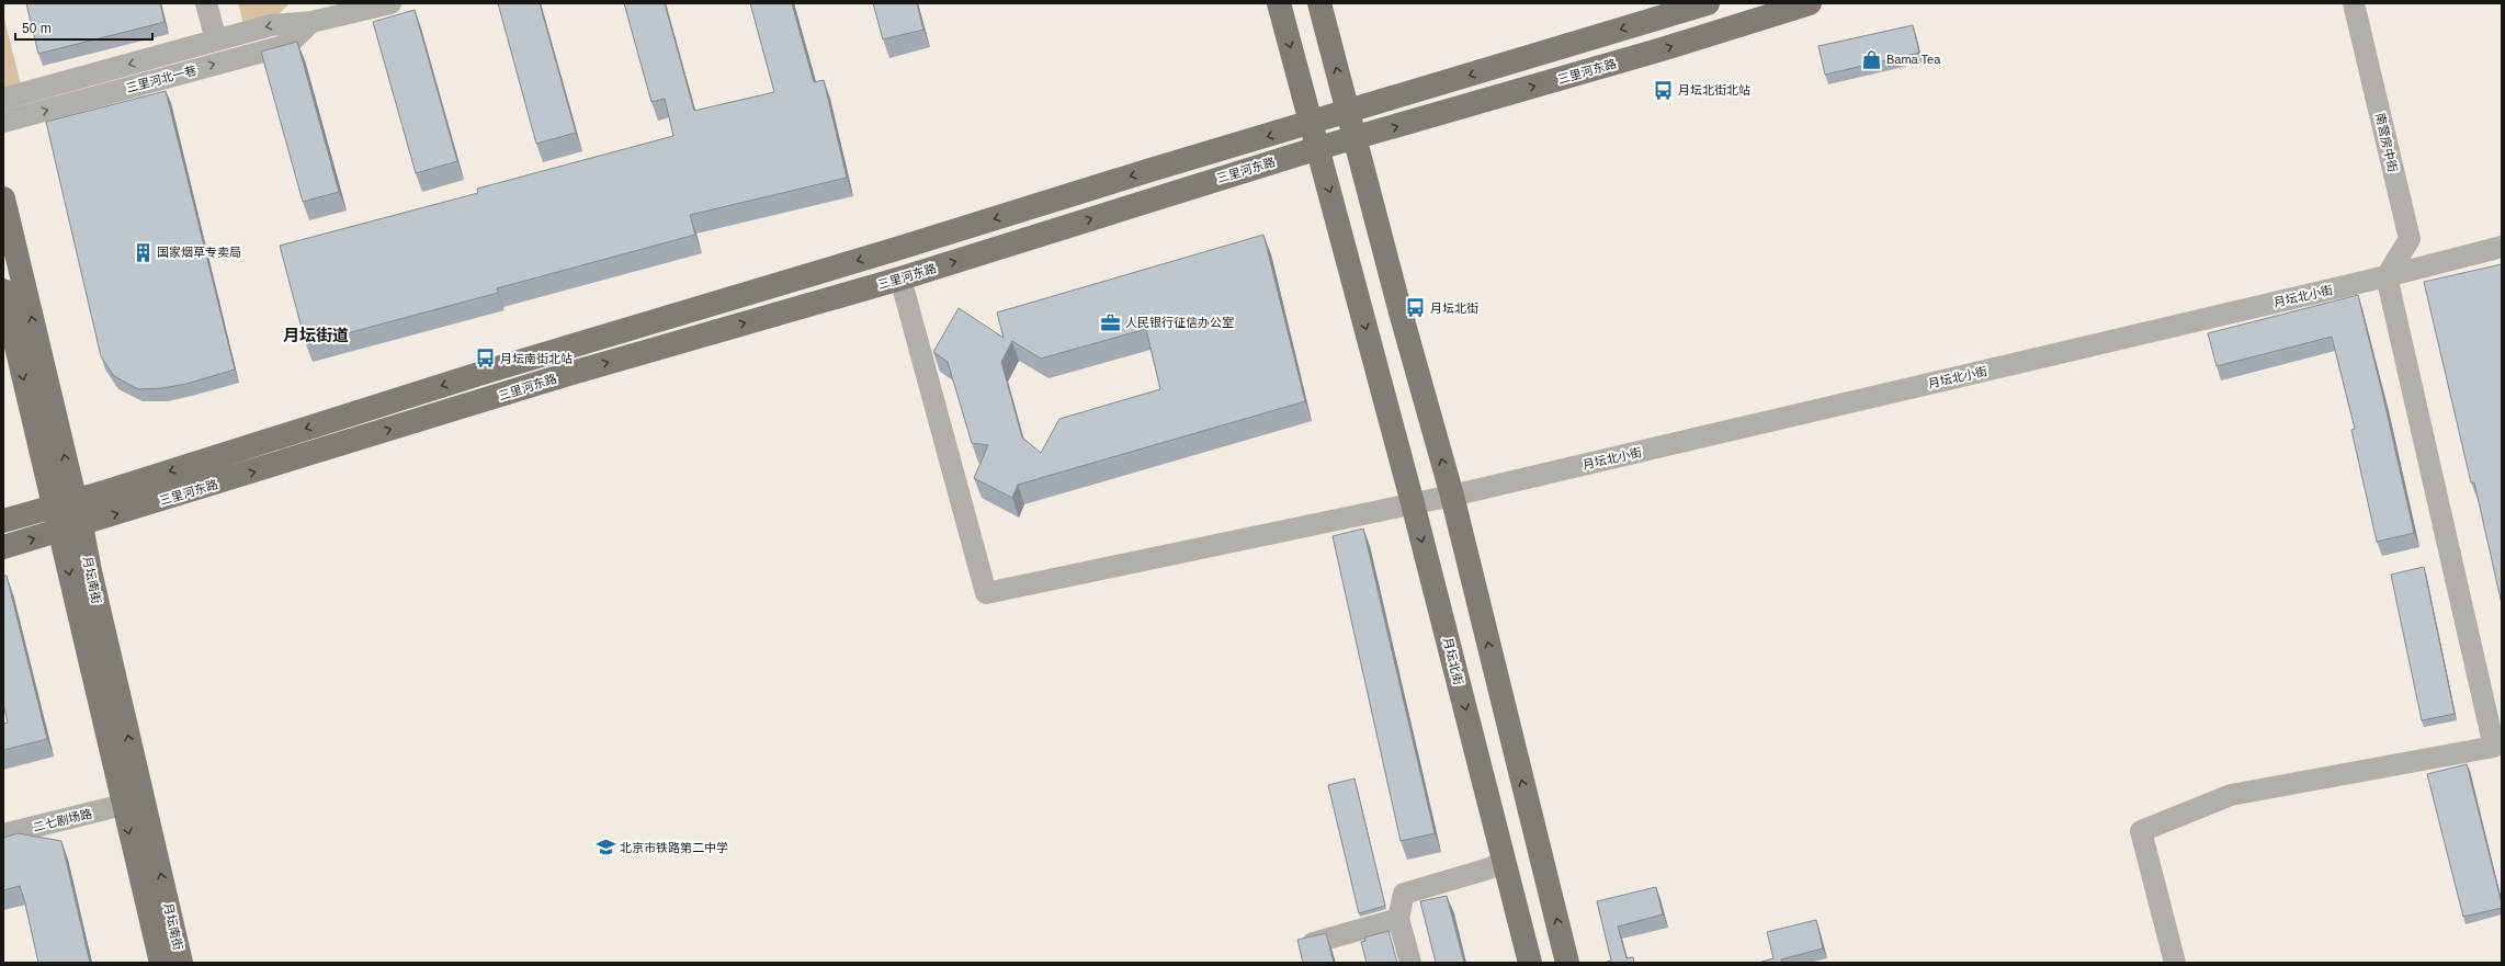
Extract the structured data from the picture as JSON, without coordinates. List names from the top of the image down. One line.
{"streets":{"main road":["三里河东路","月坛南街","月坛北街"],"street":["三里河北一巷","南营房中街","月坛北小街","二七剧场路"]},"crossings":[["三里河东路","月坛北小街"],["三里河东路","月坛南街"],["三里河东路","月坛北街"],["南营房中街","月坛北小街"],["月坛北小街","月坛北街"],["月坛南街","二七剧场路"]],"districts":["月坛街道"],"places":{"shop":["Bama Tea"],"bus stop":["月坛北街北站","月坛北街","月坛南街北站"],"building":["国家烟草专卖局"],"office":["人民银行征信办公室"],"school or university":["北京市铁路第二中学"]},"scale_bar":"50 m"}
